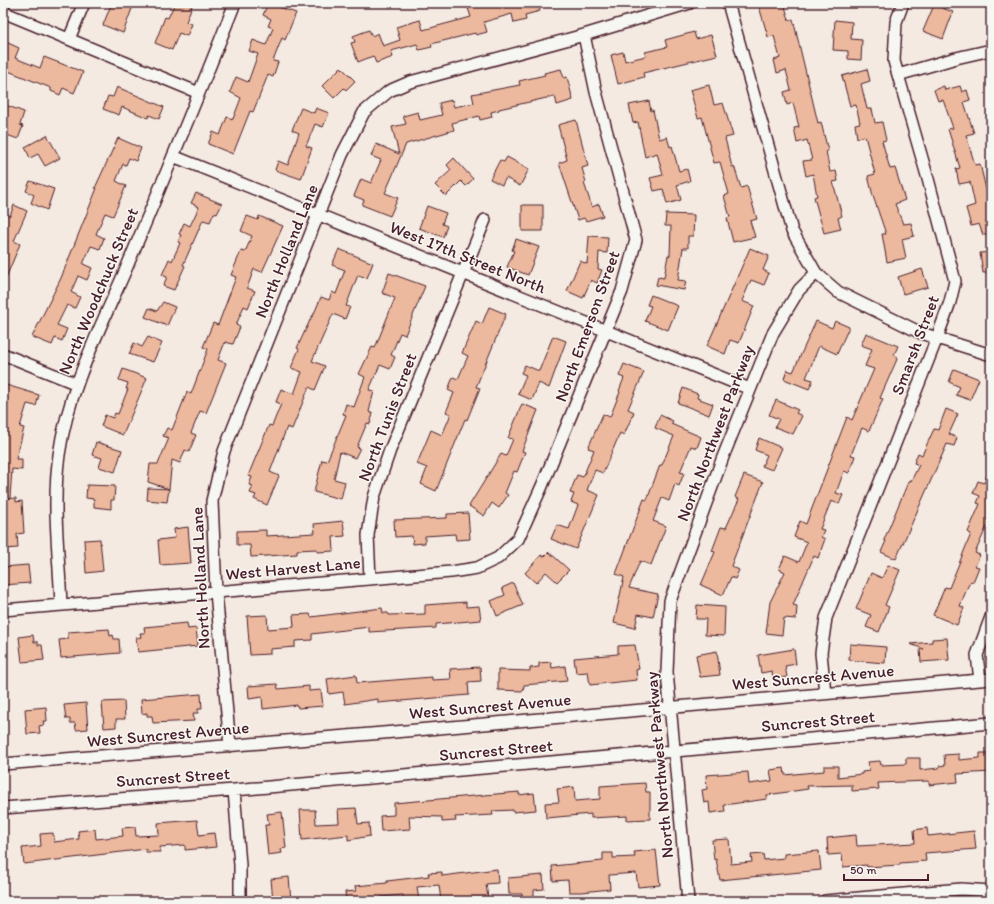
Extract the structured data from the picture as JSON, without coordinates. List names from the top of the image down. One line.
{"streets":{"street":["North Holland Lane","West 17th Street North","North Woodchuck Street","North Emerson Street","Smarsh Street","North Tunis Street","North Northwest Parkway","West Harvest Lane","West Suncrest Avenue","Suncrest Street"]},"crossings":[["North Holland Lane","West 17th Street North"],["North Holland Lane","North Emerson Street"],["North Holland Lane","West Harvest Lane"],["North Holland Lane","West Suncrest Avenue"],["West 17th Street North","North Woodchuck Street"],["West 17th Street North","North Emerson Street"],["West 17th Street North","North Tunis Street"],["West 17th Street North","North Northwest Parkway"],["North Woodchuck Street","West Harvest Lane"],["North Emerson Street","West Harvest Lane"],["Smarsh Street","West Suncrest Avenue"],["North Tunis Street","West Harvest Lane"],["North Northwest Parkway","West Suncrest Avenue"],["North Northwest Parkway","Suncrest Street"]],"scale_bar":"50 m"}
